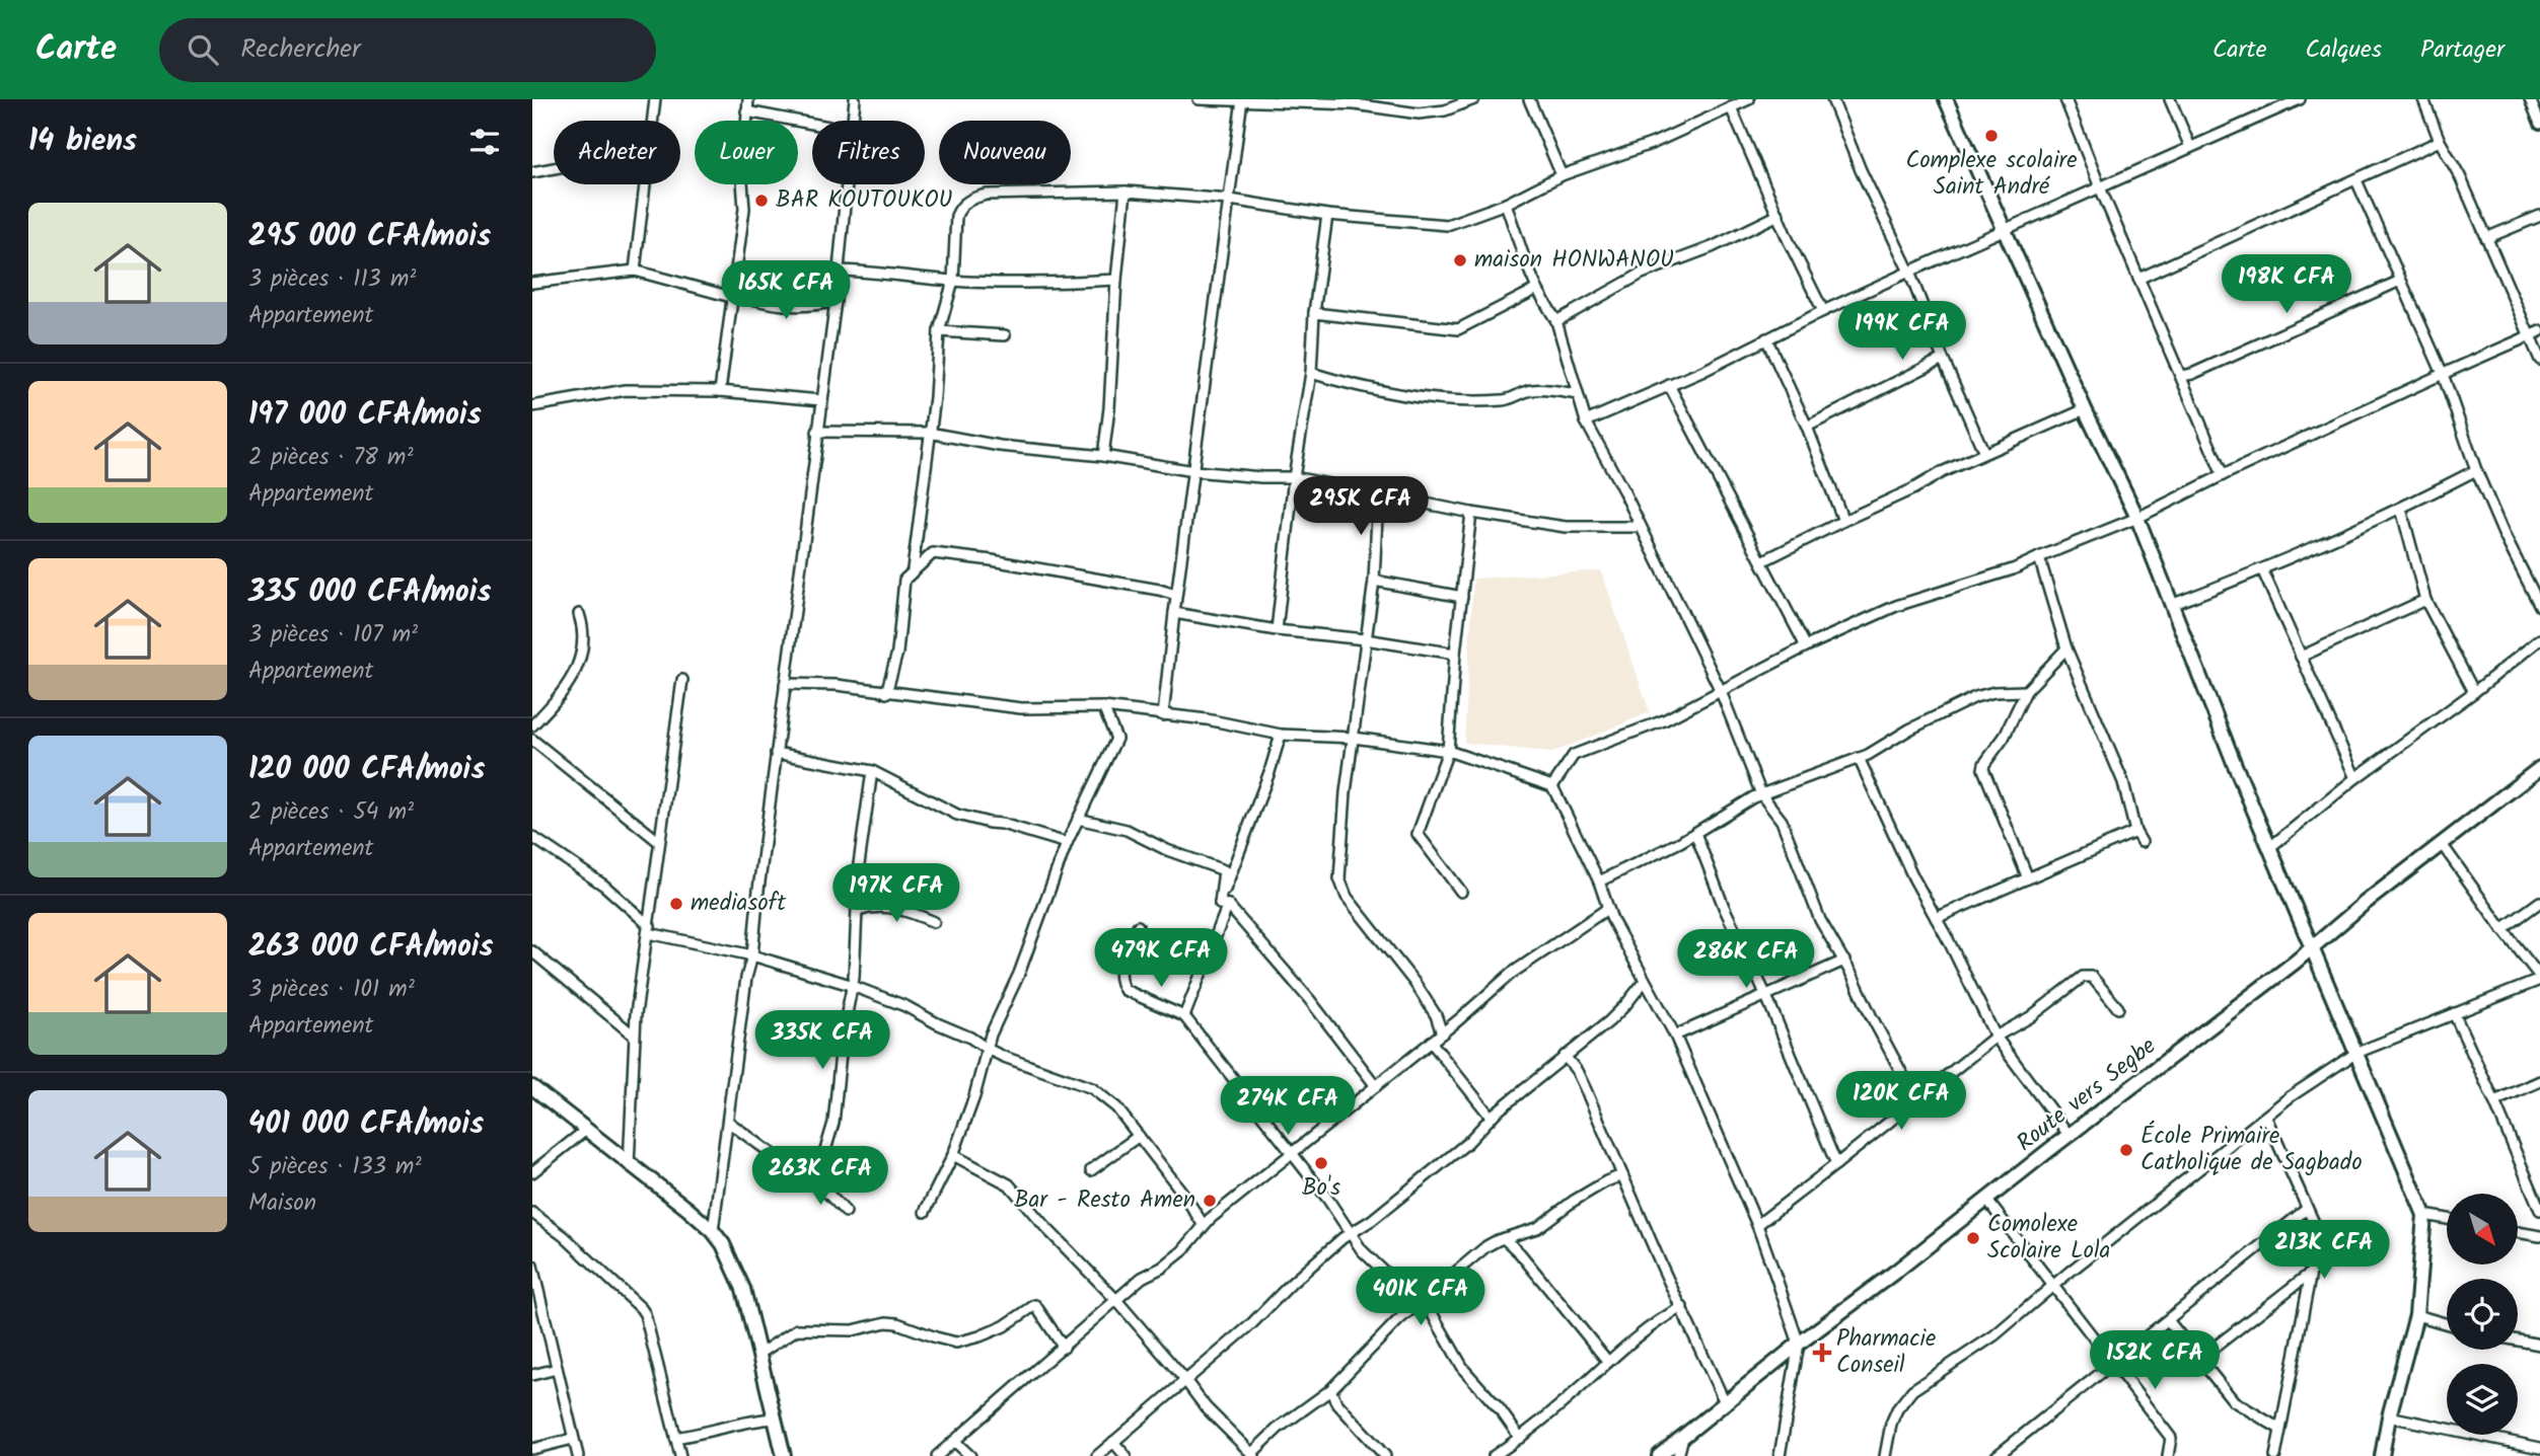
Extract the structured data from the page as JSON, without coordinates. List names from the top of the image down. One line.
{"streets":{"street":["Route vers Segbe"]},"places":{"other":["Complexe scolaire Saint André","BAR KOUTOUKOU","maison HONWANOU","mediasoft","École Primaire Catholique de Sagbado","Bo's","Bar - Resto Amen","Comolexe Scolaire Lola"],"health":["Pharmacie Conseil"]},"north":"bottom right","page":{"header":"Carte","search":"Rechercher","nav":["Carte","Calques","Partager"],"heading":"14 biens","chip":["Acheter","Louer","Filtres","Nouveau"],"list":[{"name":"295 000 CFA/mois","note":"3 pièces · 113 m² · Appartement"},{"name":"197 000 CFA/mois","note":"2 pièces · 78 m² · Appartement"},{"name":"335 000 CFA/mois","note":"3 pièces · 107 m² · Appartement"},{"name":"120 000 CFA/mois","note":"2 pièces · 54 m² · Appartement"},{"name":"263 000 CFA/mois","note":"3 pièces · 101 m² · Appartement"},{"name":"401 000 CFA/mois","note":"5 pièces · 133 m² · Maison"}],"price":["198K CFA","165K CFA","199K CFA","295K CFA","197K CFA","479K CFA","286K CFA","335K CFA","120K CFA","274K CFA","263K CFA","213K CFA","401K CFA","152K CFA"]}}
